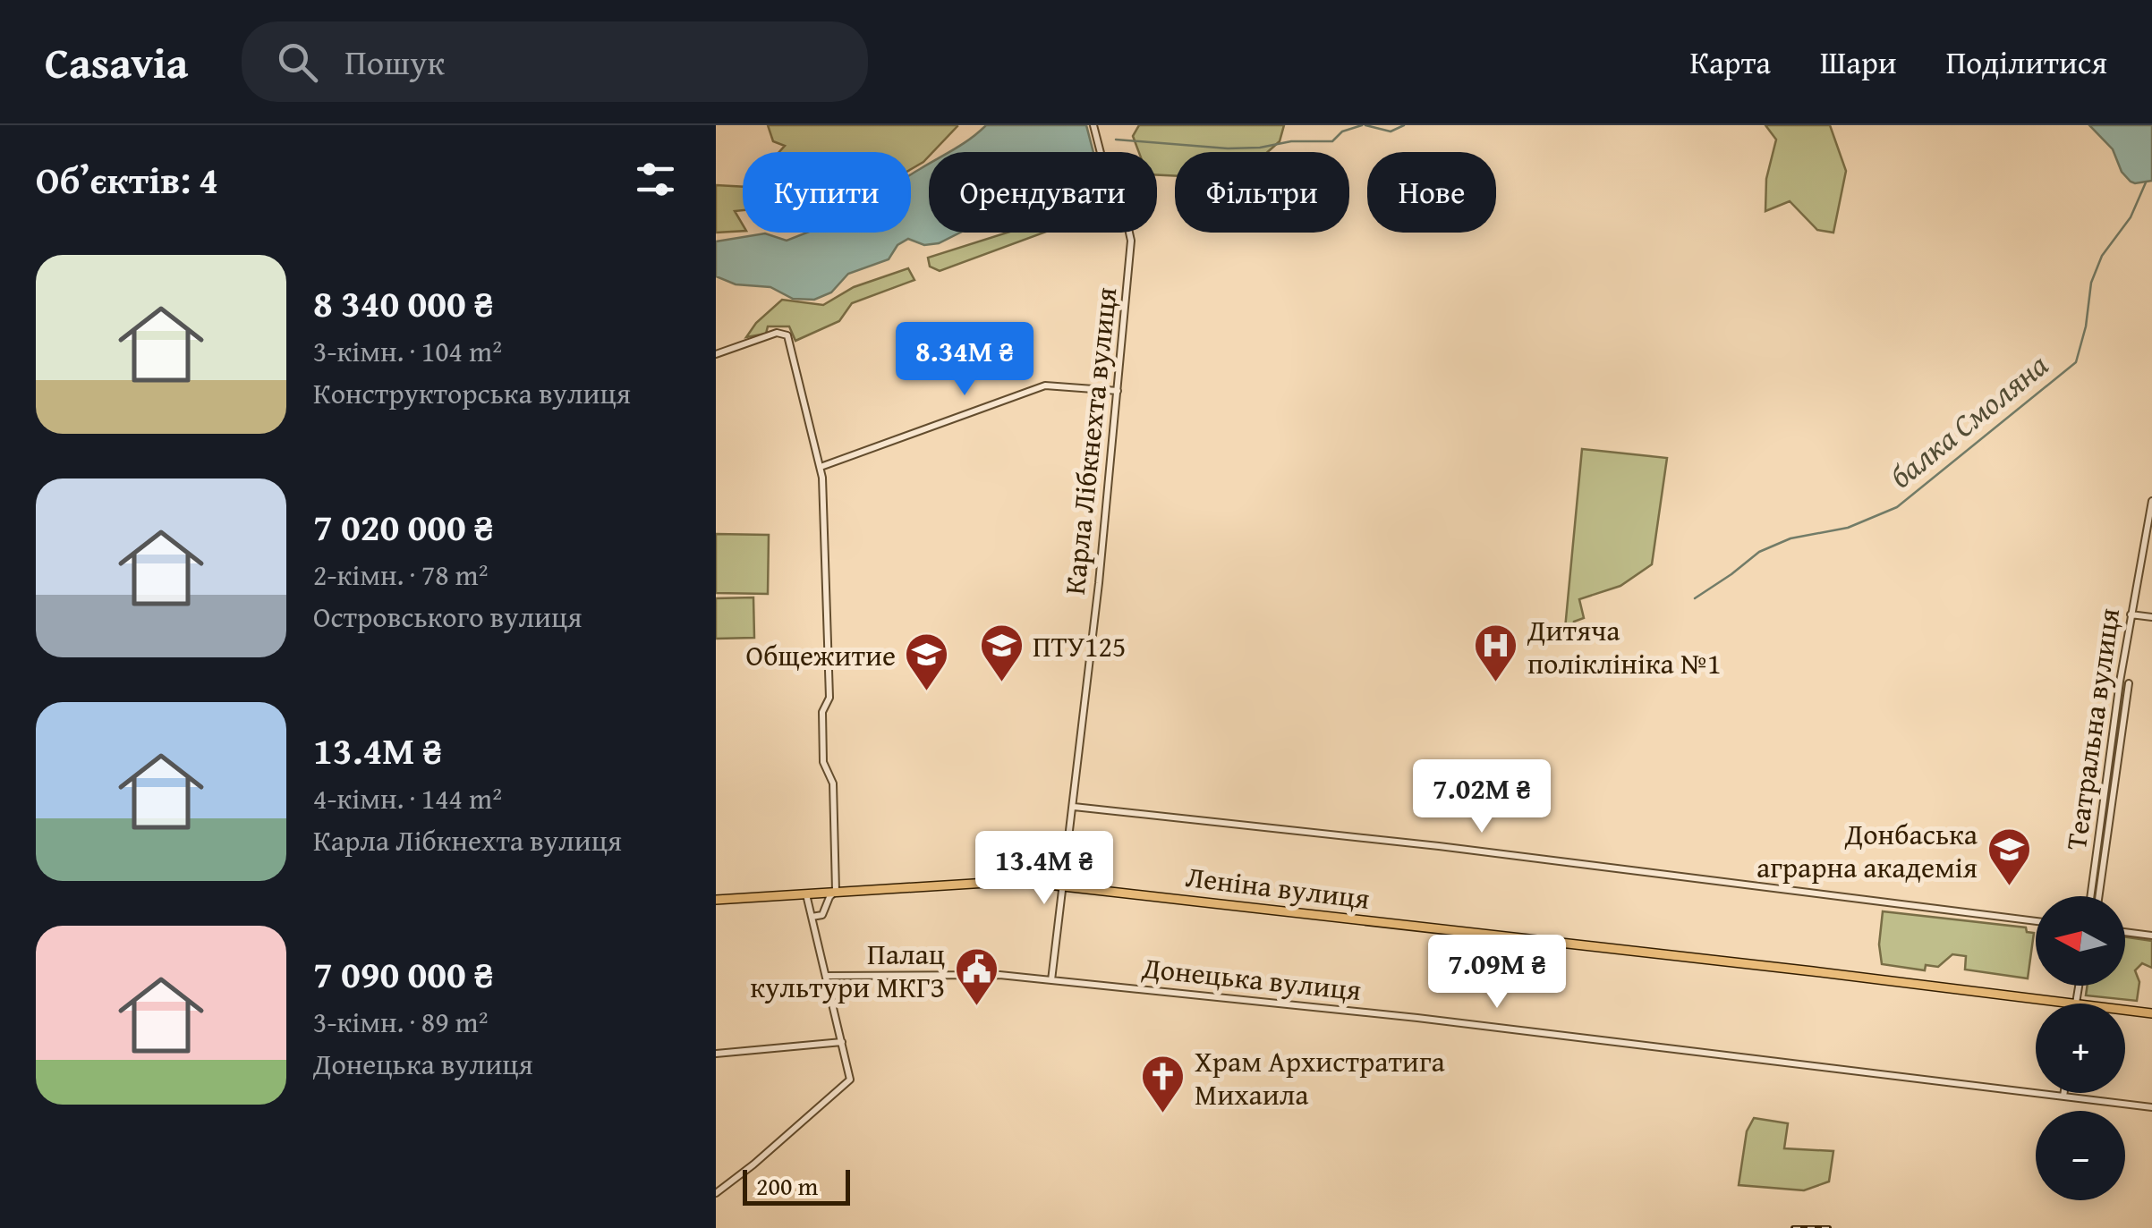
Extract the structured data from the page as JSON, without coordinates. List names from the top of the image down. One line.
{"streets":{"main road":["Леніна вулиця"],"street":["Карла Лібкнехта вулиця","Театральна вулиця","Донецька вулиця"]},"crossings":[["Карла Лібкнехта вулиця","Леніна вулиця"],["Карла Лібкнехта вулиця","Донецька вулиця"]],"water":["балка Смоляна"],"places":{"school or university":["ПТУ125","Общежитие","Донбаська аграрна академія"],"hospital":["Дитяча поліклініка №1"],"public building":["Палац культури МКГЗ"],"church":["Храм Архистратига Михаила"]},"scale_bar":"200 m","north":"left","page":{"header":"Casavia","search":"Пошук","nav":["Карта","Шари","Поділитися"],"heading":"Об’єктів: 4","chip":["Купити","Орендувати","Фільтри","Нове"],"list":[{"name":"8 340 000 ₴","note":"3-кімн. · 104 m² · Конструкторська вулиця"},{"name":"7 020 000 ₴","note":"2-кімн. · 78 m² · Островського вулиця"},{"name":"13.4M ₴","note":"4-кімн. · 144 m² · Карла Лібкнехта вулиця"},{"name":"7 090 000 ₴","note":"3-кімн. · 89 m² · Донецька вулиця"}],"price":["8.34M ₴","7.02M ₴","13.4M ₴","7.09M ₴"],"map_buttons":["+","−"],"scale":"200 m"}}
